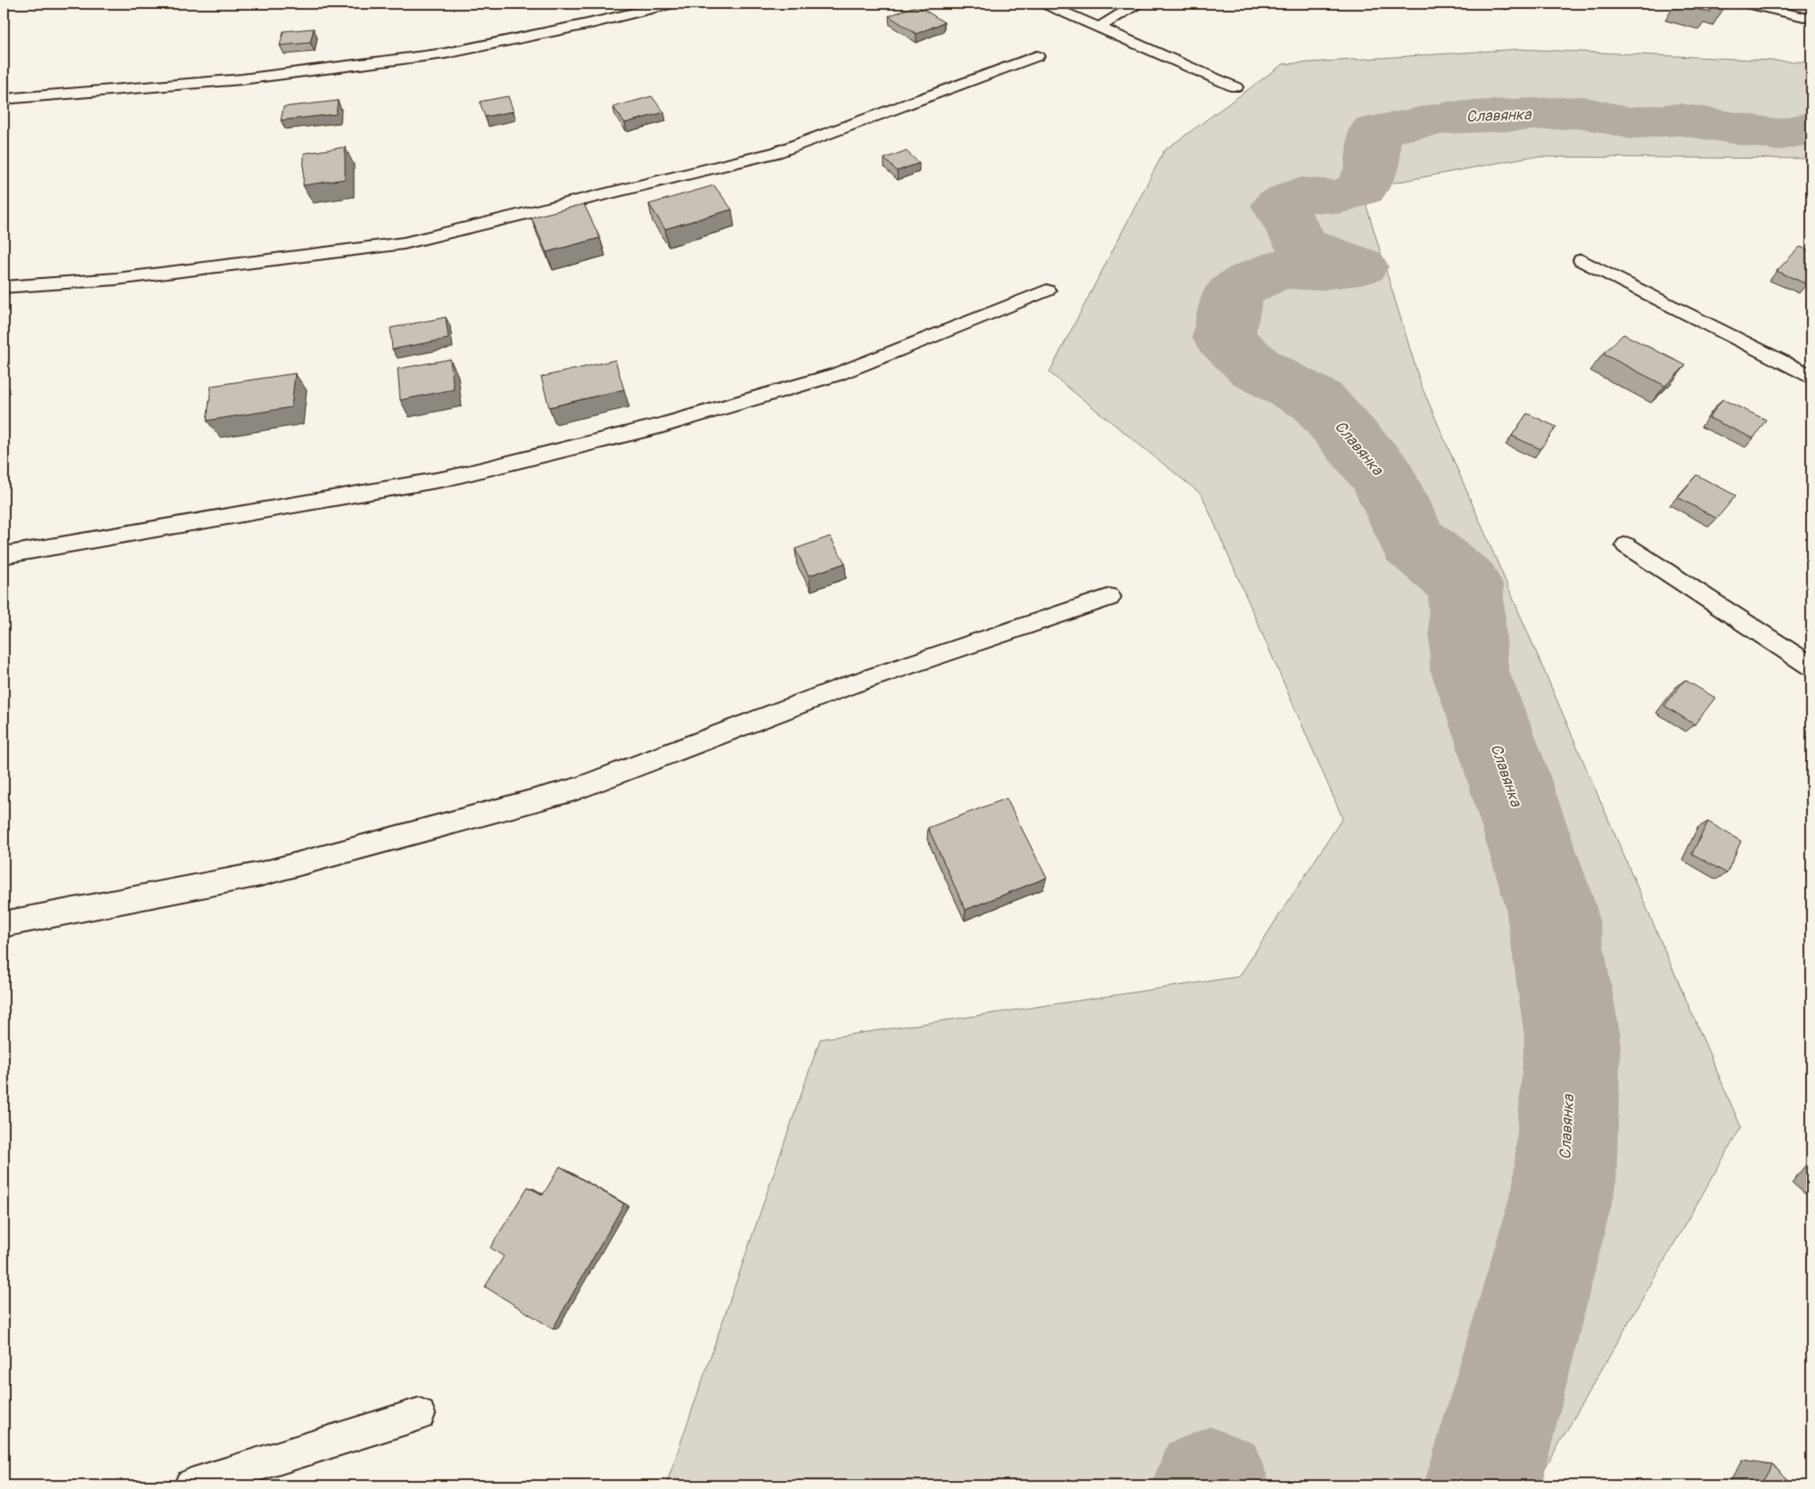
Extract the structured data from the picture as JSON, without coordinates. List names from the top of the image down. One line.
{"water":["Славянка"]}
